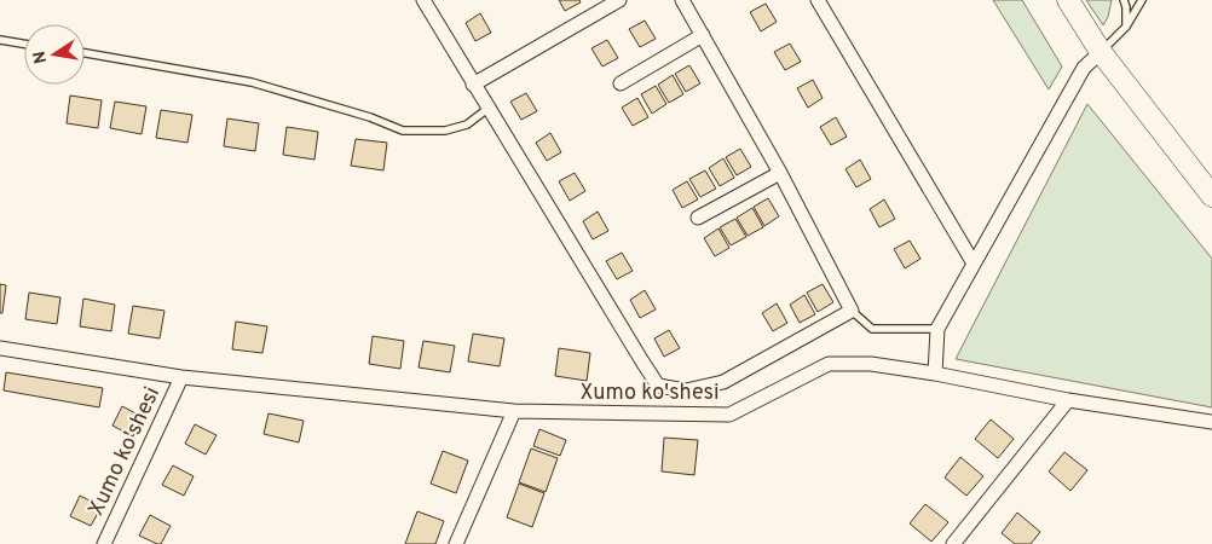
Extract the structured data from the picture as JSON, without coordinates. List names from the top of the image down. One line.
{"streets":{"street":["Xumo ko'shesi"]},"north":"left"}
